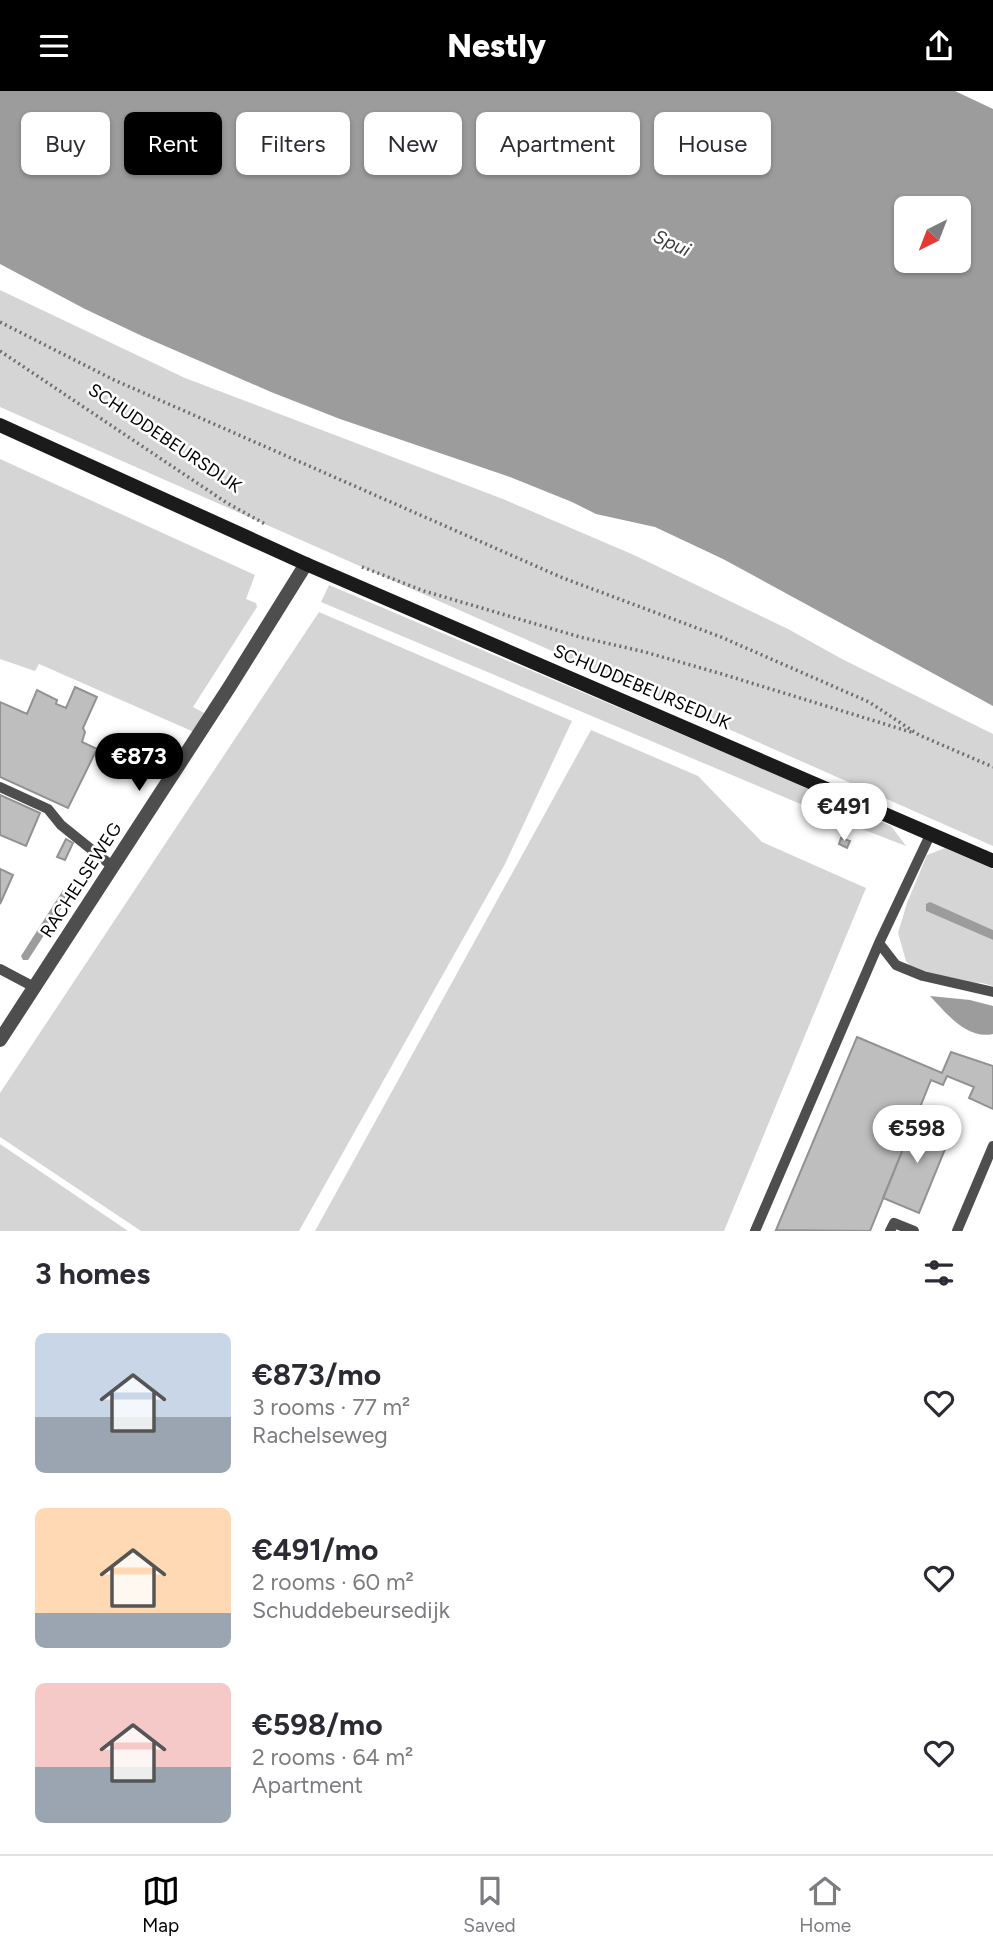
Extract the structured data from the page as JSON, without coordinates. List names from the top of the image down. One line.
{"streets":{"street":["SCHUDDEBEURSEDIJK","RACHELSEWEG"],"path":["SCHUDDEBEURSDIJK"]},"crossings":[["SCHUDDEBEURSDIJK","SCHUDDEBEURSEDIJK"],["SCHUDDEBEURSEDIJK","RACHELSEWEG"]],"water":["Spui"],"north":"bottom left","page":{"header":"Nestly","chip":["Buy","Rent","Filters","New","Apartment","House"],"price":["€873","€491","€598"],"heading":"3 homes","list":[{"name":"€873/mo","note":"3 rooms · 77 m² · Rachelseweg"},{"name":"€491/mo","note":"2 rooms · 60 m² · Schuddebeursedijk"},{"name":"€598/mo","note":"2 rooms · 64 m² · Apartment"}],"tabs":["Map","Saved","Home"]}}
